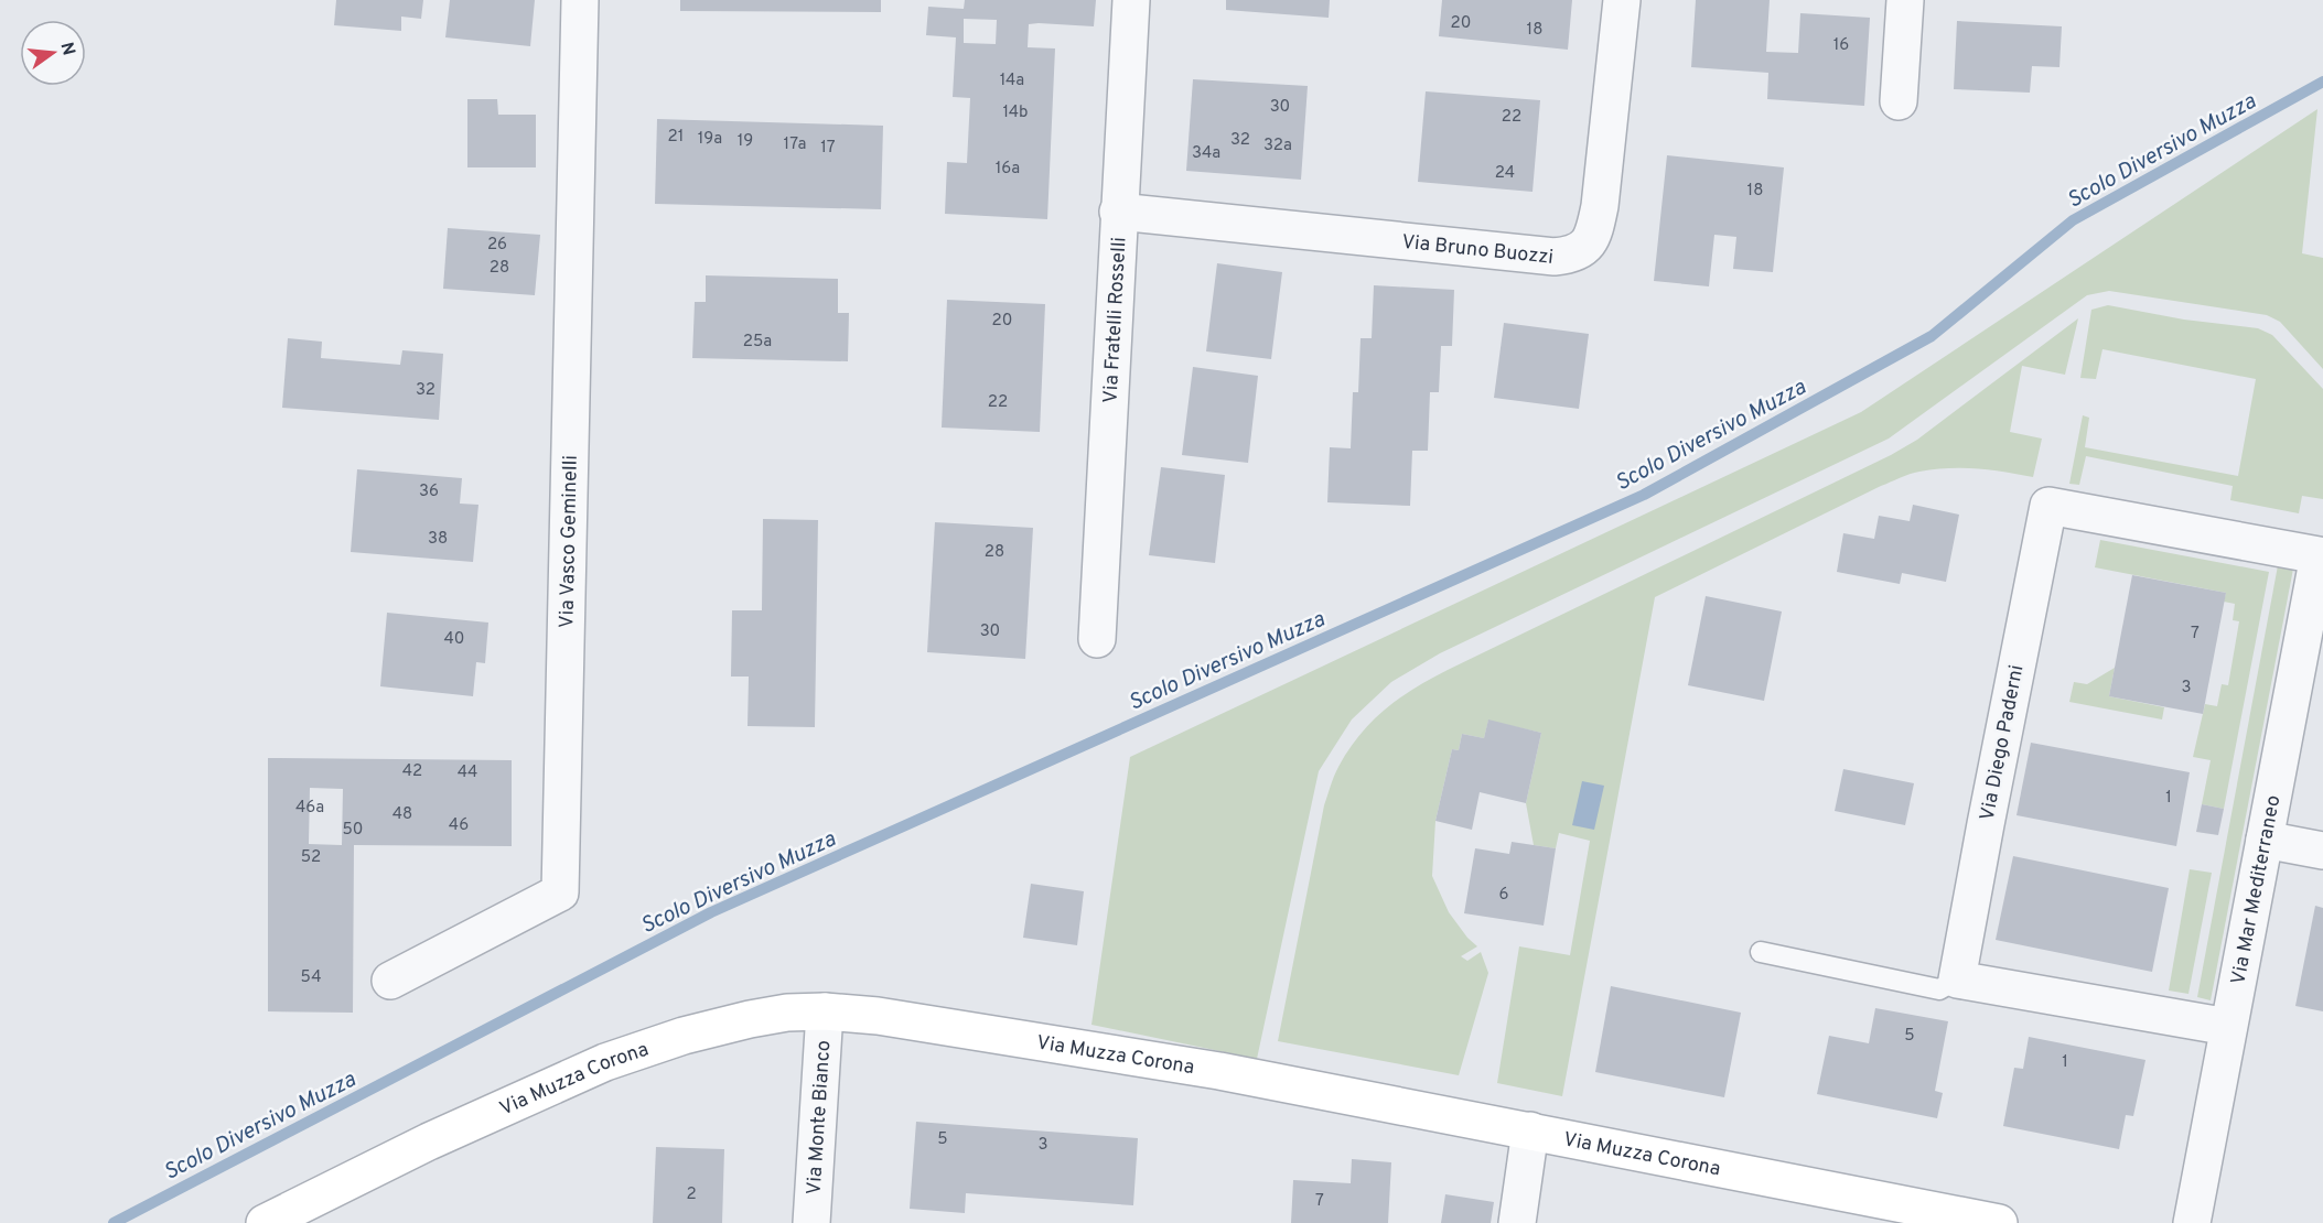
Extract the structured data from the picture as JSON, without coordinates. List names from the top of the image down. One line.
{"streets":{"street":["Via Bruno Buozzi","Via Fratelli Rosselli","Via Vasco Geminelli","Via Diego Paderni","Via Mar Mediterraneo","Via Muzza Corona","Via Monte Bianco"]},"crossings":[["Via Bruno Buozzi","Via Fratelli Rosselli"],["Via Diego Paderni","Via Mar Mediterraneo"],["Via Muzza Corona","Via Monte Bianco"]],"water":["Scolo Diversivo Muzza"],"house_numbers":["20","18","16","14a","30","14b","22","21","19a","32","19","17a","32a","17","34a","16a","24","18","26","28","20","25a","32","22","36","38","28","30","7","40","3","42","44","1","46a","48","46","50","52","6","54","5","1","5","3","2","7"],"north":"right"}
